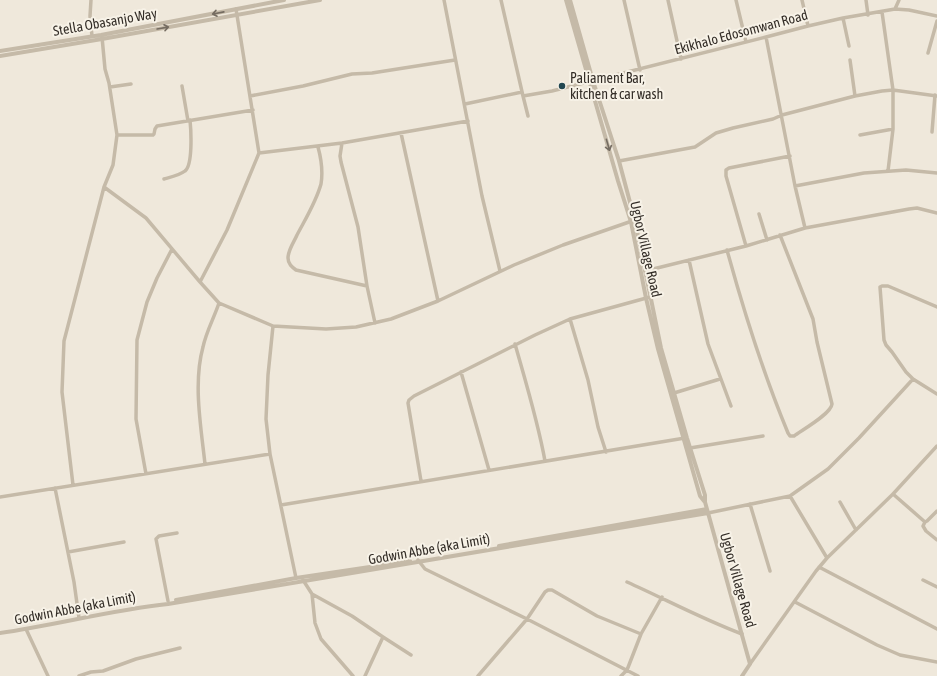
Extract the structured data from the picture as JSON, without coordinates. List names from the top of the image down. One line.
{"streets":{"street":["Stella Obasanjo Way","Ekikhalo Edosomwan Road","Ugbor Village Road","Godwin Abbe (aka Limit)"]},"crossings":[["Ekikhalo Edosomwan Road","Ugbor Village Road"],["Ugbor Village Road","Godwin Abbe (aka Limit)"]],"places":["Paliament Bar, kitchen & car wash"]}
